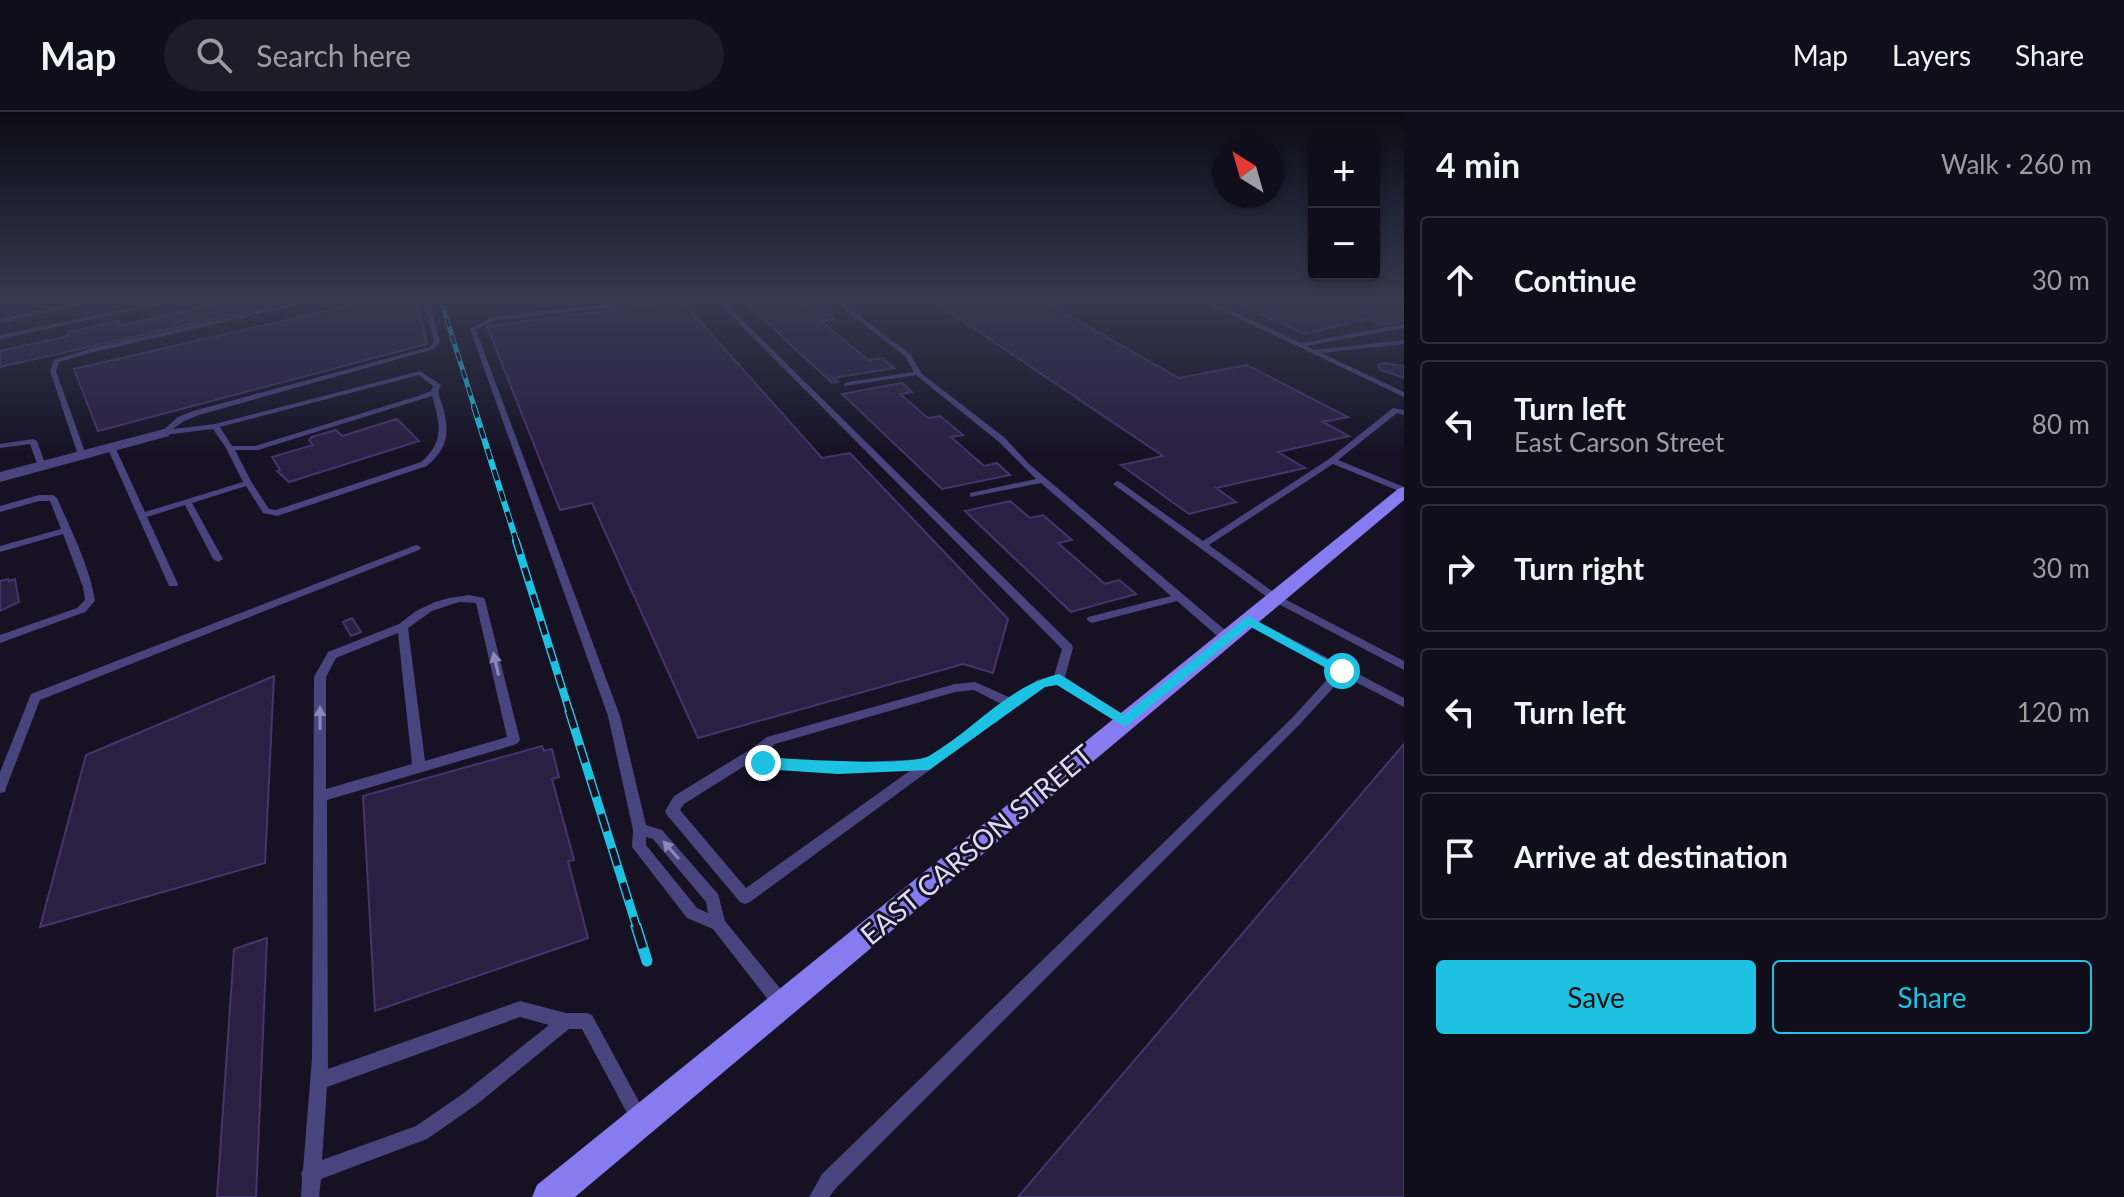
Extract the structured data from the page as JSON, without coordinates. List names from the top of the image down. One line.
{"streets":{"main road":["EAST CARSON STREET"]},"north":"top left","page":{"header":"Map","search":"Search here","nav":["Map","Layers","Share"],"heading":["4 min","Walk · 260 m"],"map_buttons":["+","−"],"list":[["Continue","30 m"],["Turn left","East Carson Street","80 m"],["Turn right","30 m"],["Turn left","120 m"],"Arrive at destination"],"buttons":["Save","Share"]}}
